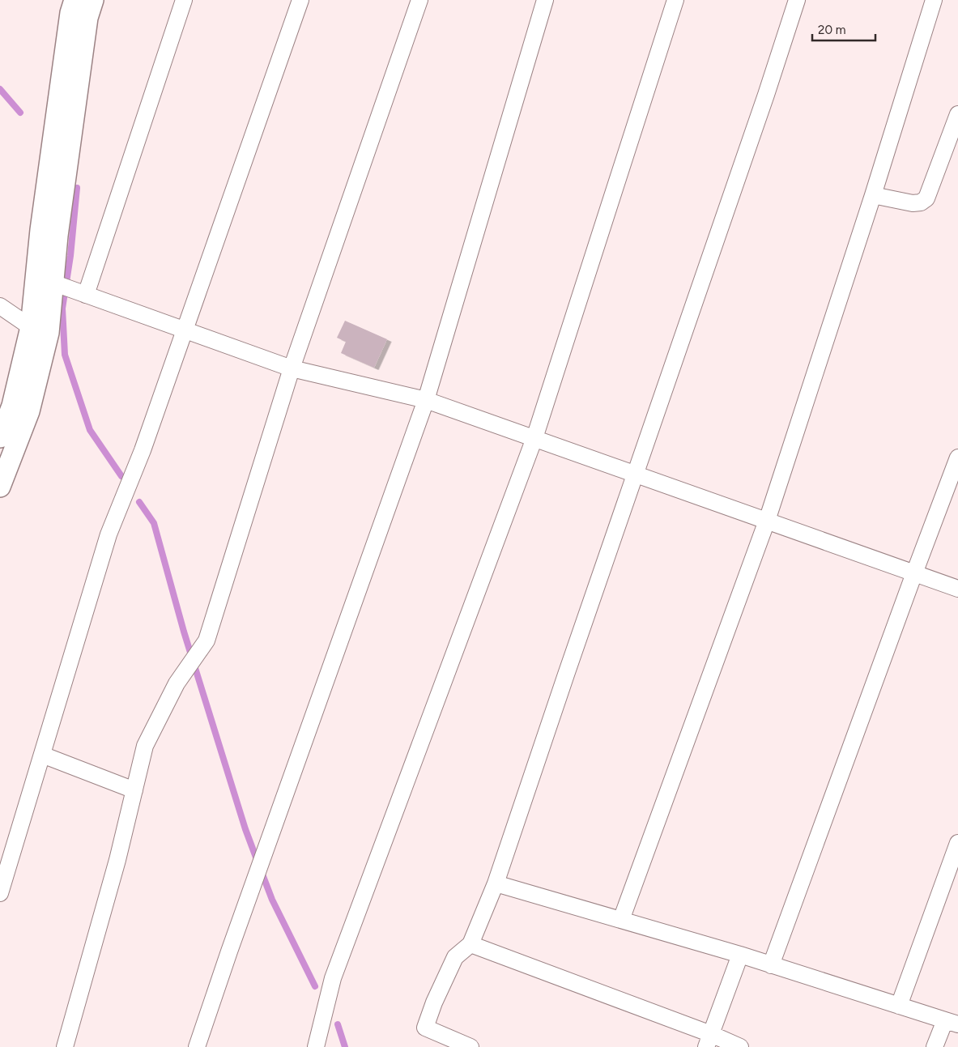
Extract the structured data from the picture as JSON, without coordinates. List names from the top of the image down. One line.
{"scale_bar":"20 m"}
